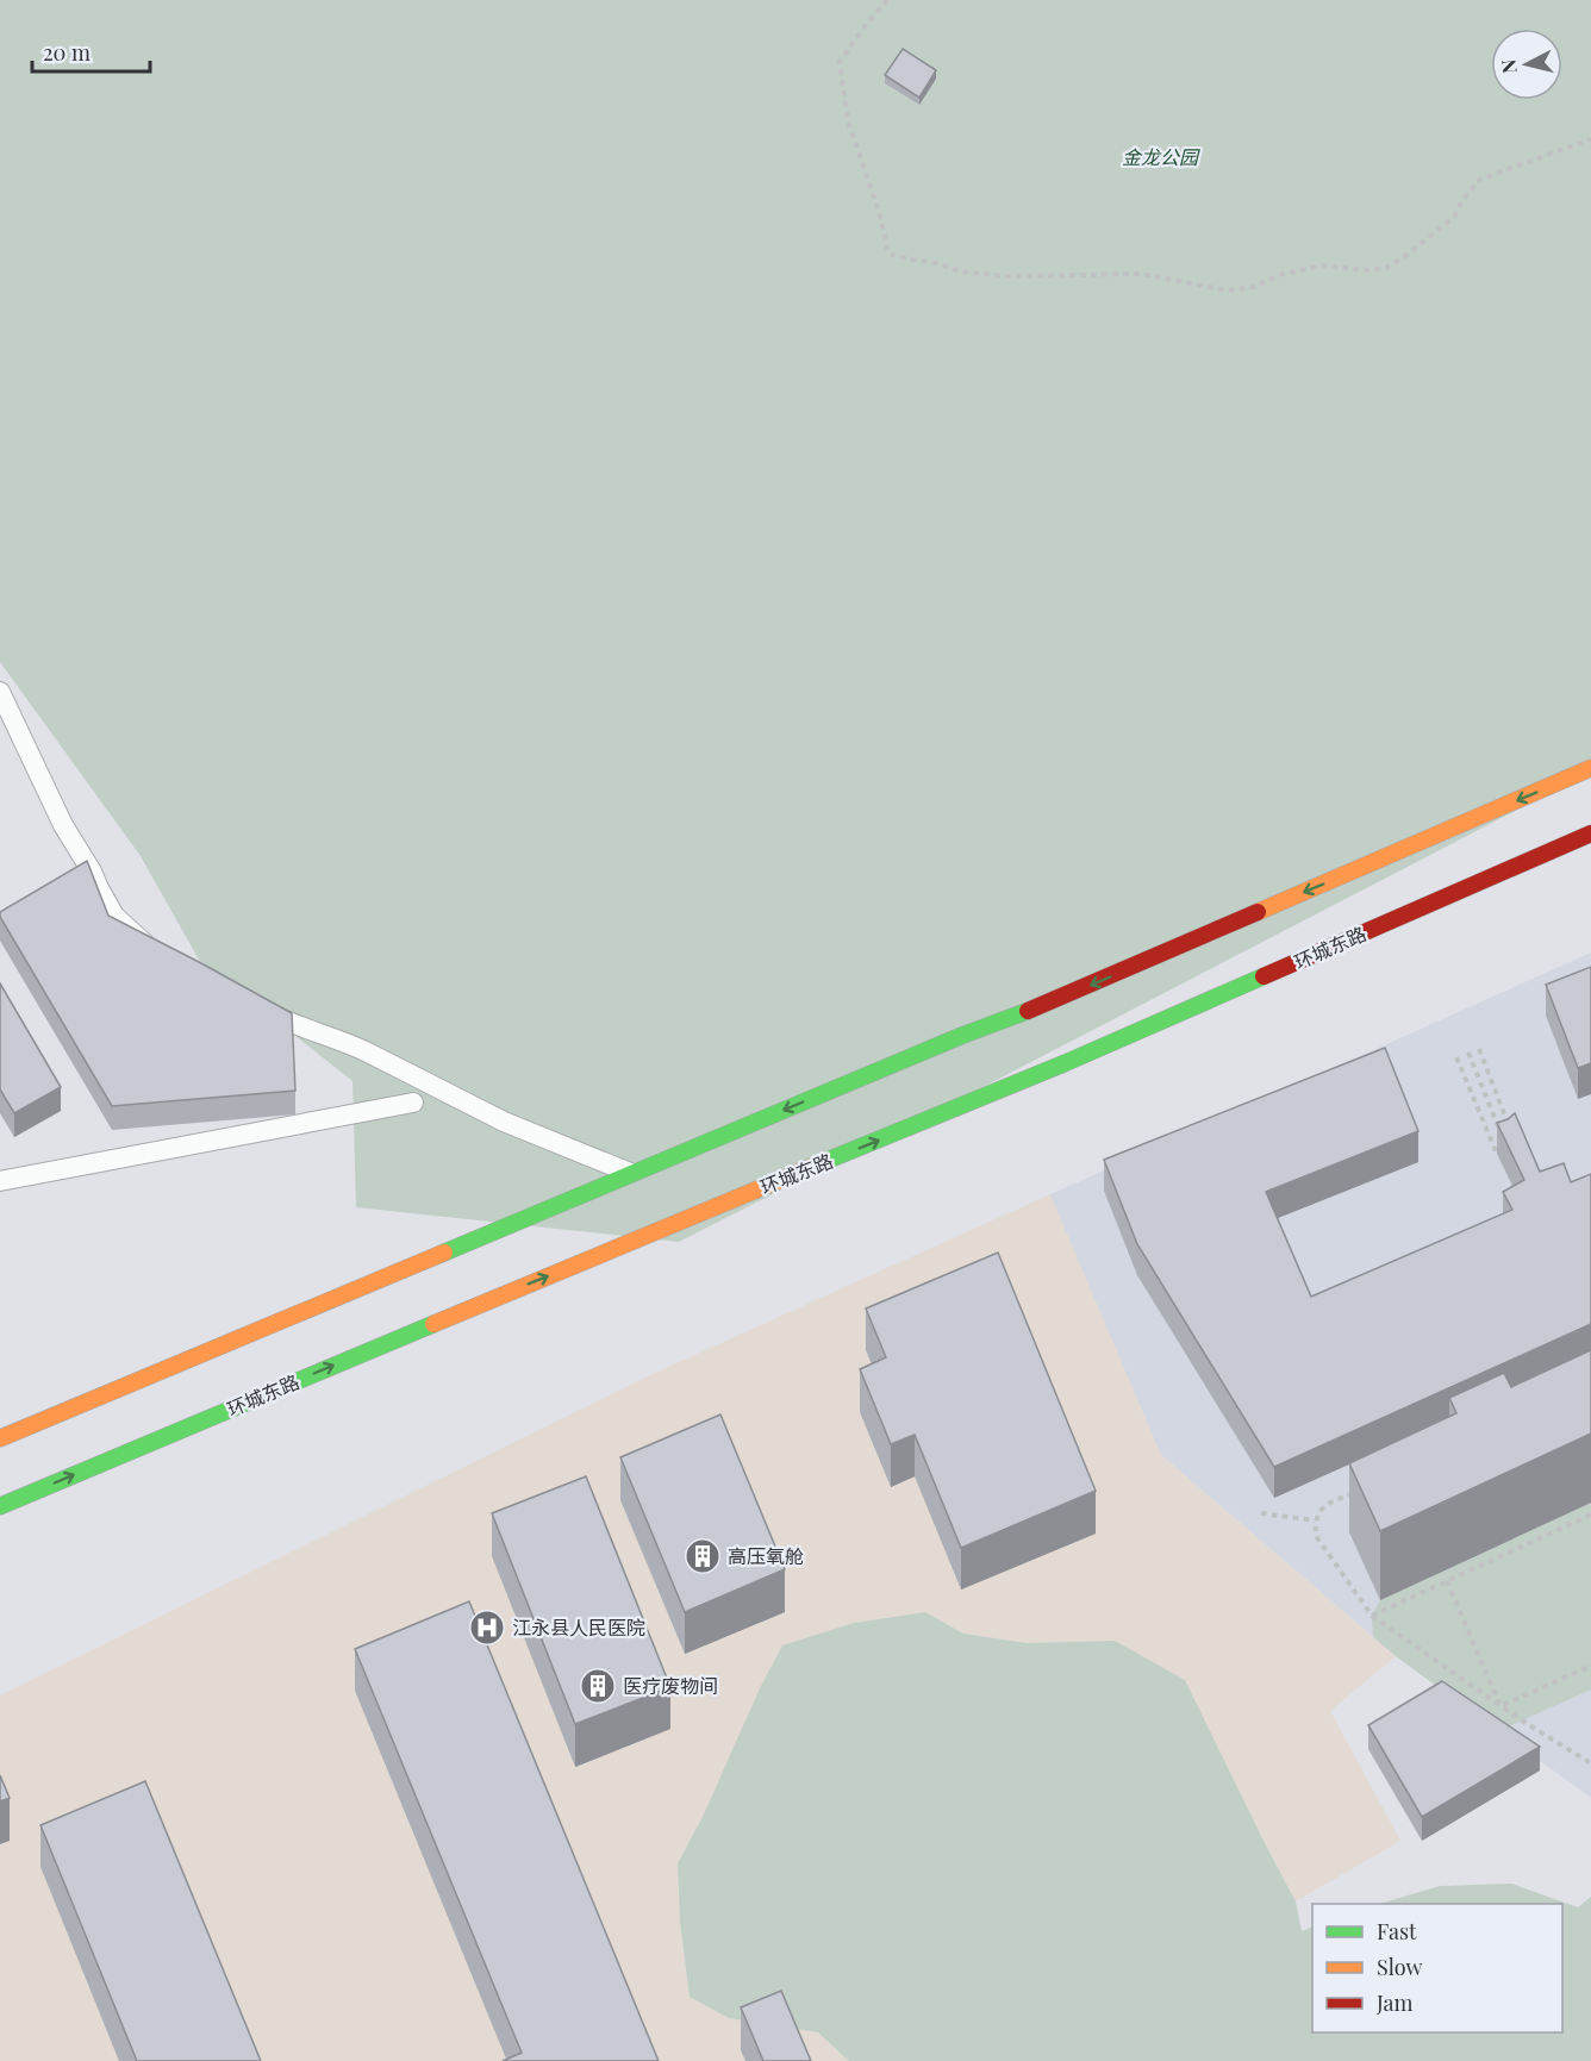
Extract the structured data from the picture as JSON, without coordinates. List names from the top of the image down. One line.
{"streets":{"main road":["环城东路"]},"parks":["金龙公园"],"places":{"building":["高压氧舱","医疗废物间"],"hospital":["江永县人民医院"]},"legend":["Fast","Slow","Jam"],"scale_bar":"20 m","north":"left"}
